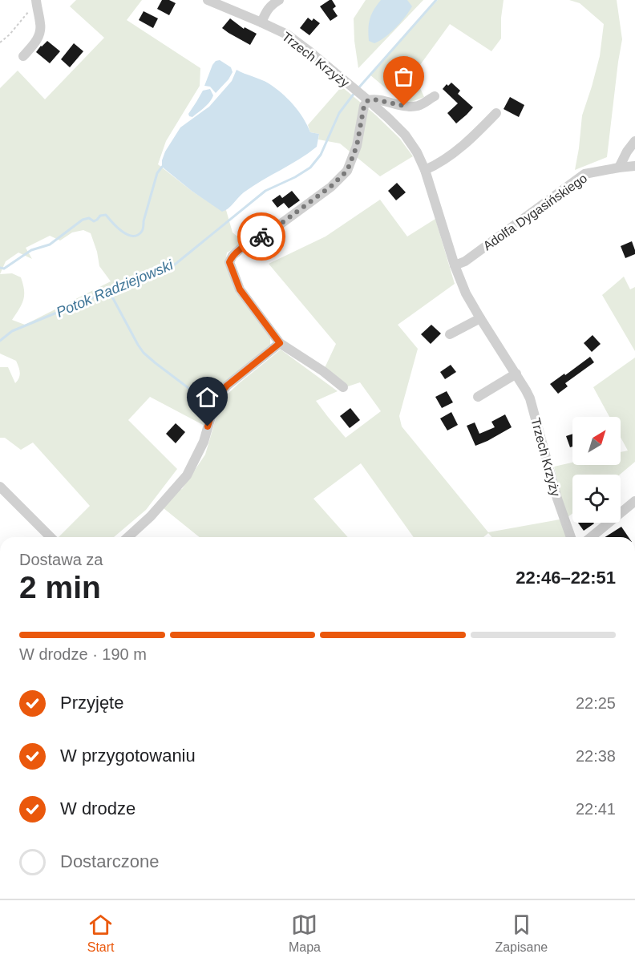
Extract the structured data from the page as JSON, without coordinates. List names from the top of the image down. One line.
{"streets":{"street":["Trzech Krzyży","Adolfa Dygasińskiego"]},"crossings":[["Trzech Krzyży","Adolfa Dygasińskiego"]],"water":["Potok Radziejowski"],"north":"top right","page":{"heading":["2 min","Dostawa za","22:46–22:51"],"bar":"W drodze · 190 m","list":[["Przyjęte","22:25"],["W przygotowaniu","22:38"],["W drodze","22:41"],"Dostarczone"],"tabs":["Start","Mapa","Zapisane"]}}
